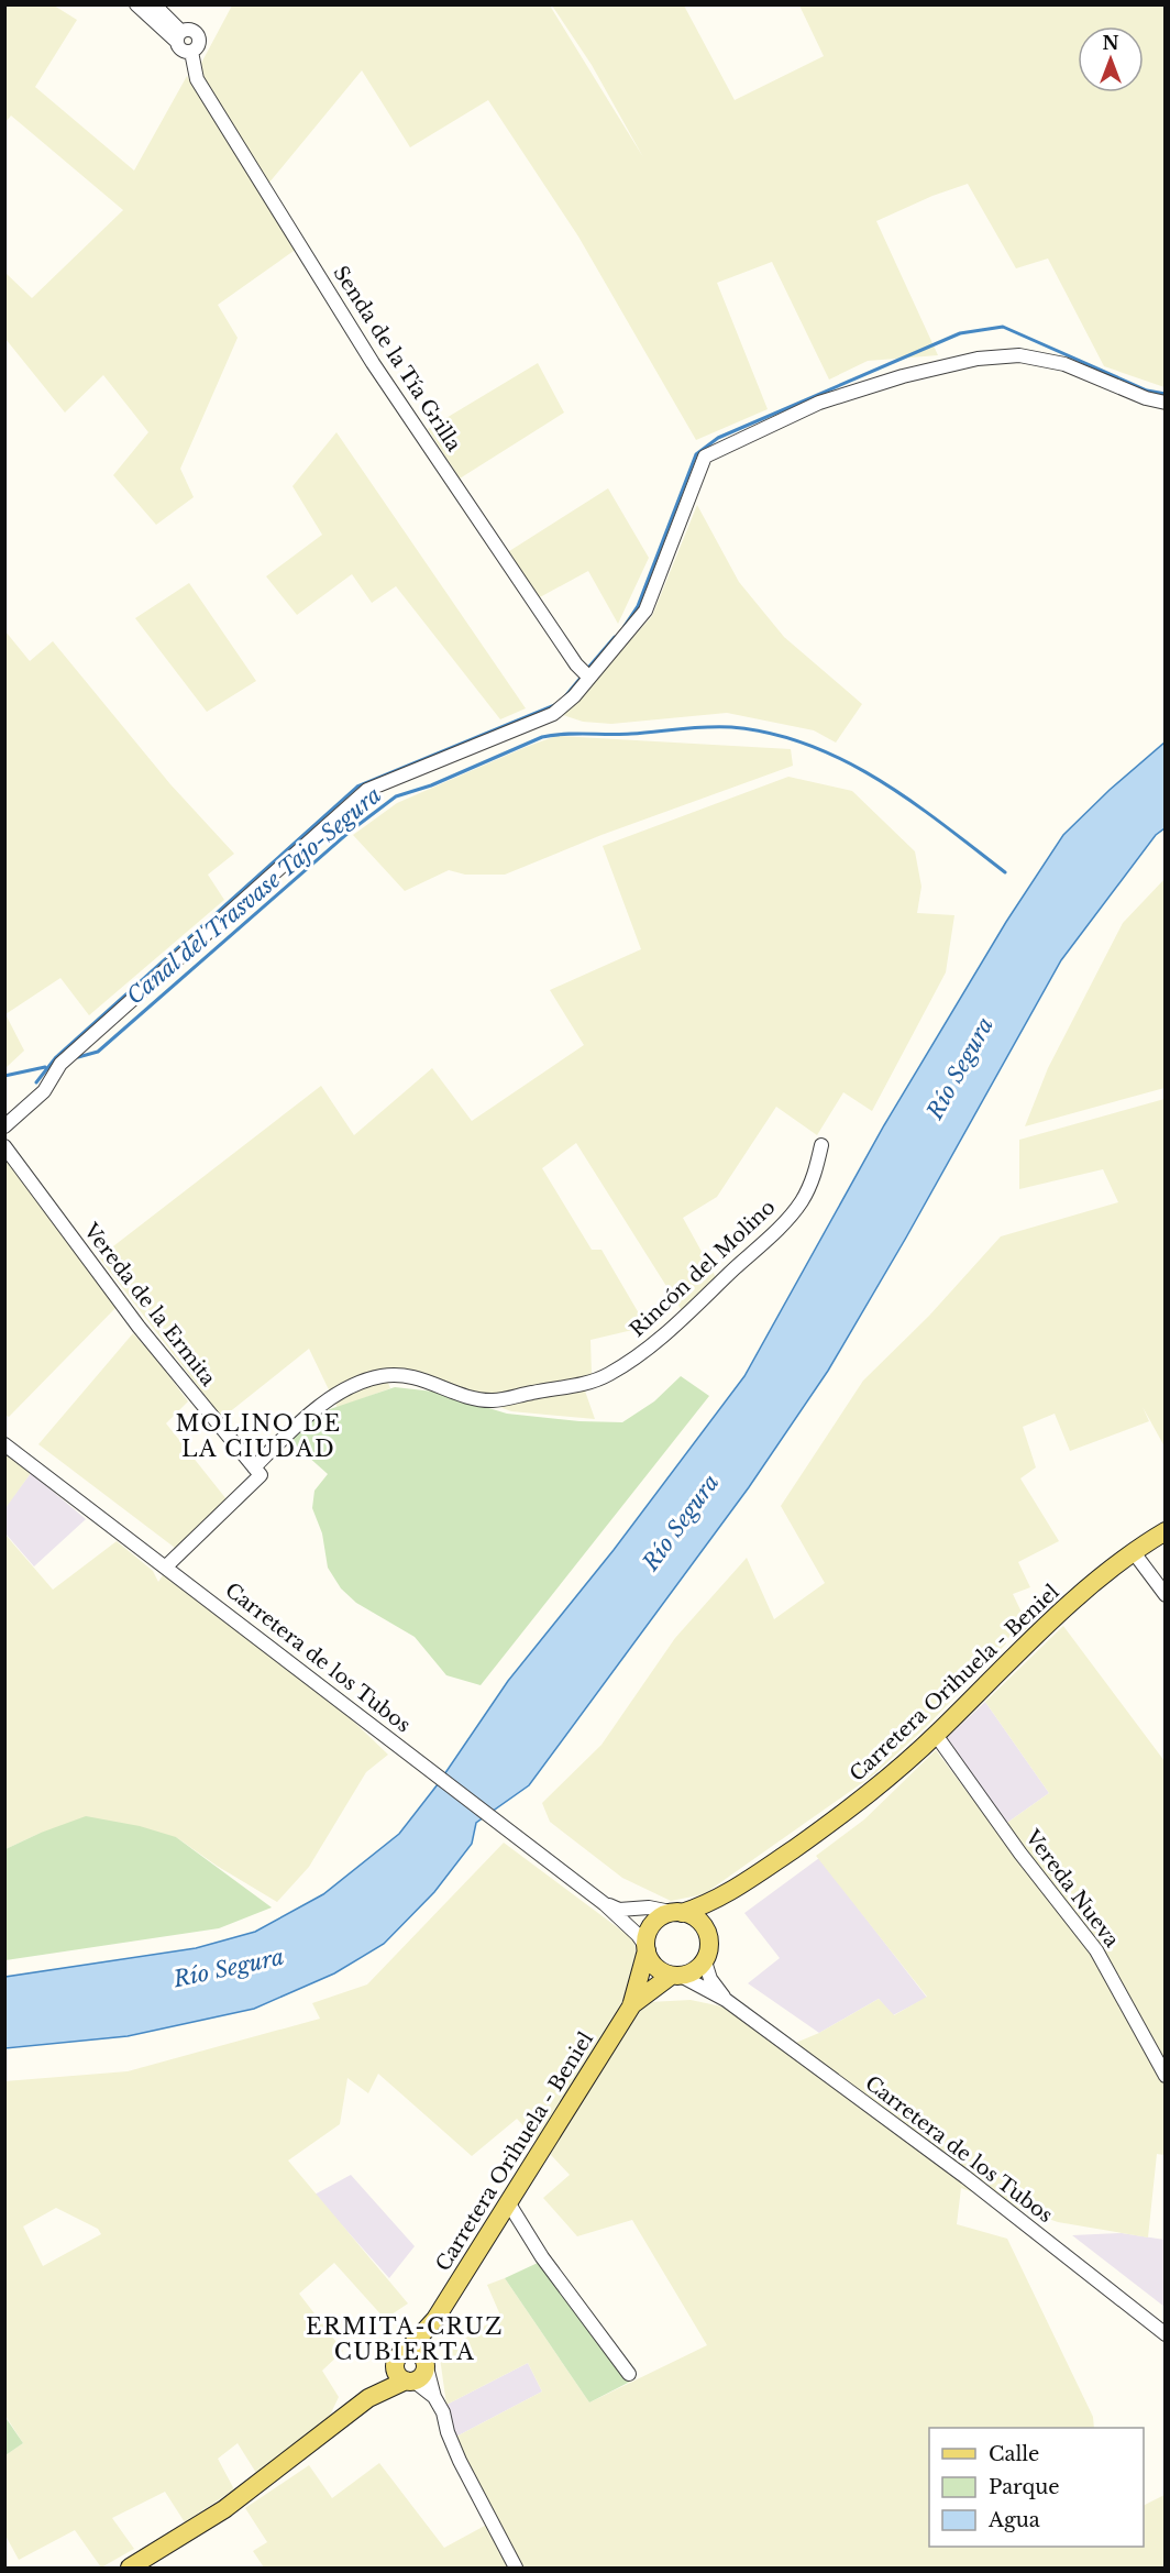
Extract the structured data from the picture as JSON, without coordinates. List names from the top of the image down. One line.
{"streets":{"main road":["Carretera Orihuela - Beniel"],"street":["Senda de la Tía Grilla","Rincón del Molino","Vereda de la Ermita","Carretera de los Tubos","Vereda Nueva"]},"crossings":[["Rincón del Molino","Vereda de la Ermita"],["Carretera de los Tubos","Carretera Orihuela - Beniel"],["Carretera Orihuela - Beniel","Vereda Nueva"]],"districts":["MOLINO DE LA CIUDAD","ERMITA-CRUZ CUBIERTA"],"water":["Canal del Trasvase Tajo-Segura","Río Segura"],"legend":["Calle","Parque","Agua"],"north":"top"}
